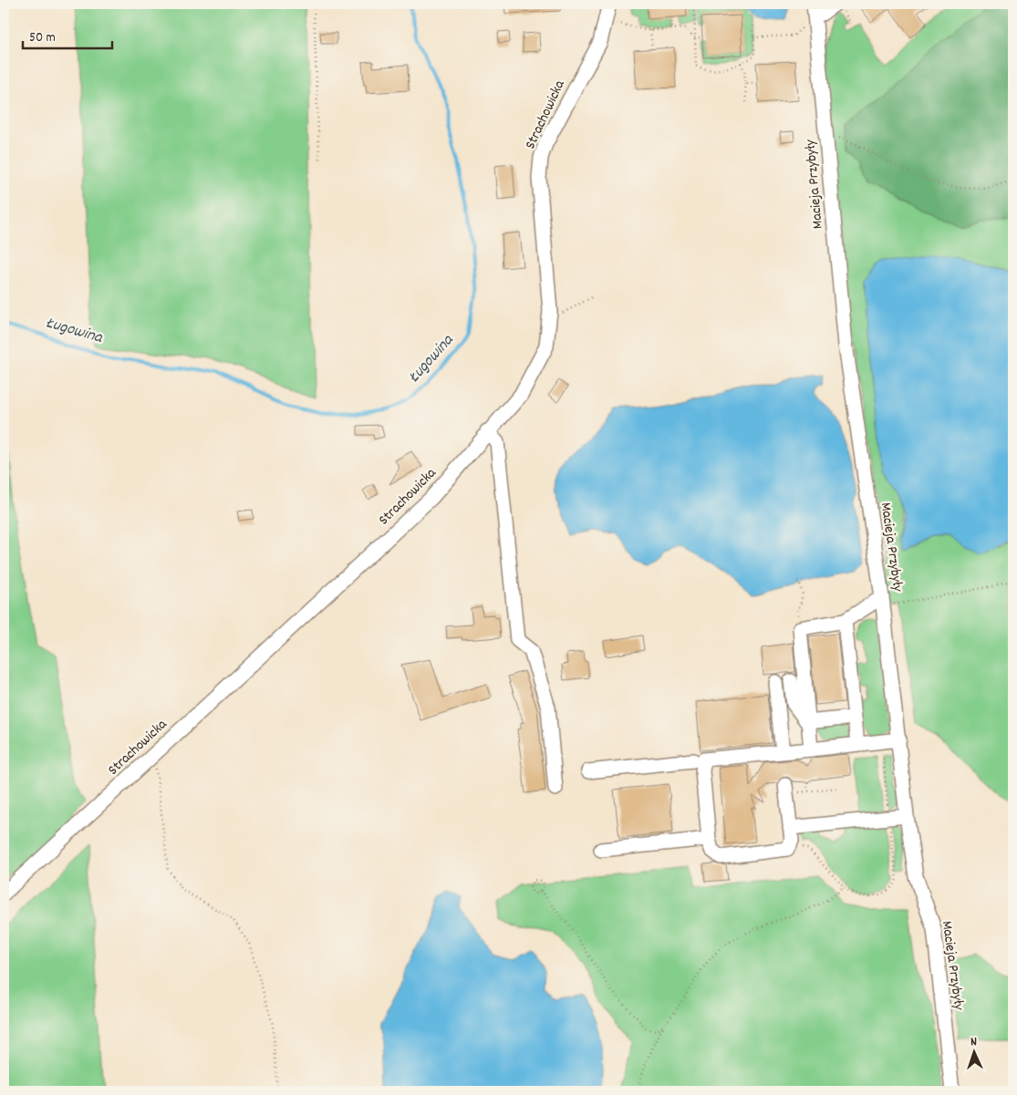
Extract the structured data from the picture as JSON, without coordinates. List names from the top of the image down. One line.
{"streets":{"street":["Strachowicka","Macieja Przybyły"]},"water":["Ługowina"],"scale_bar":"50 m","north":"top"}
